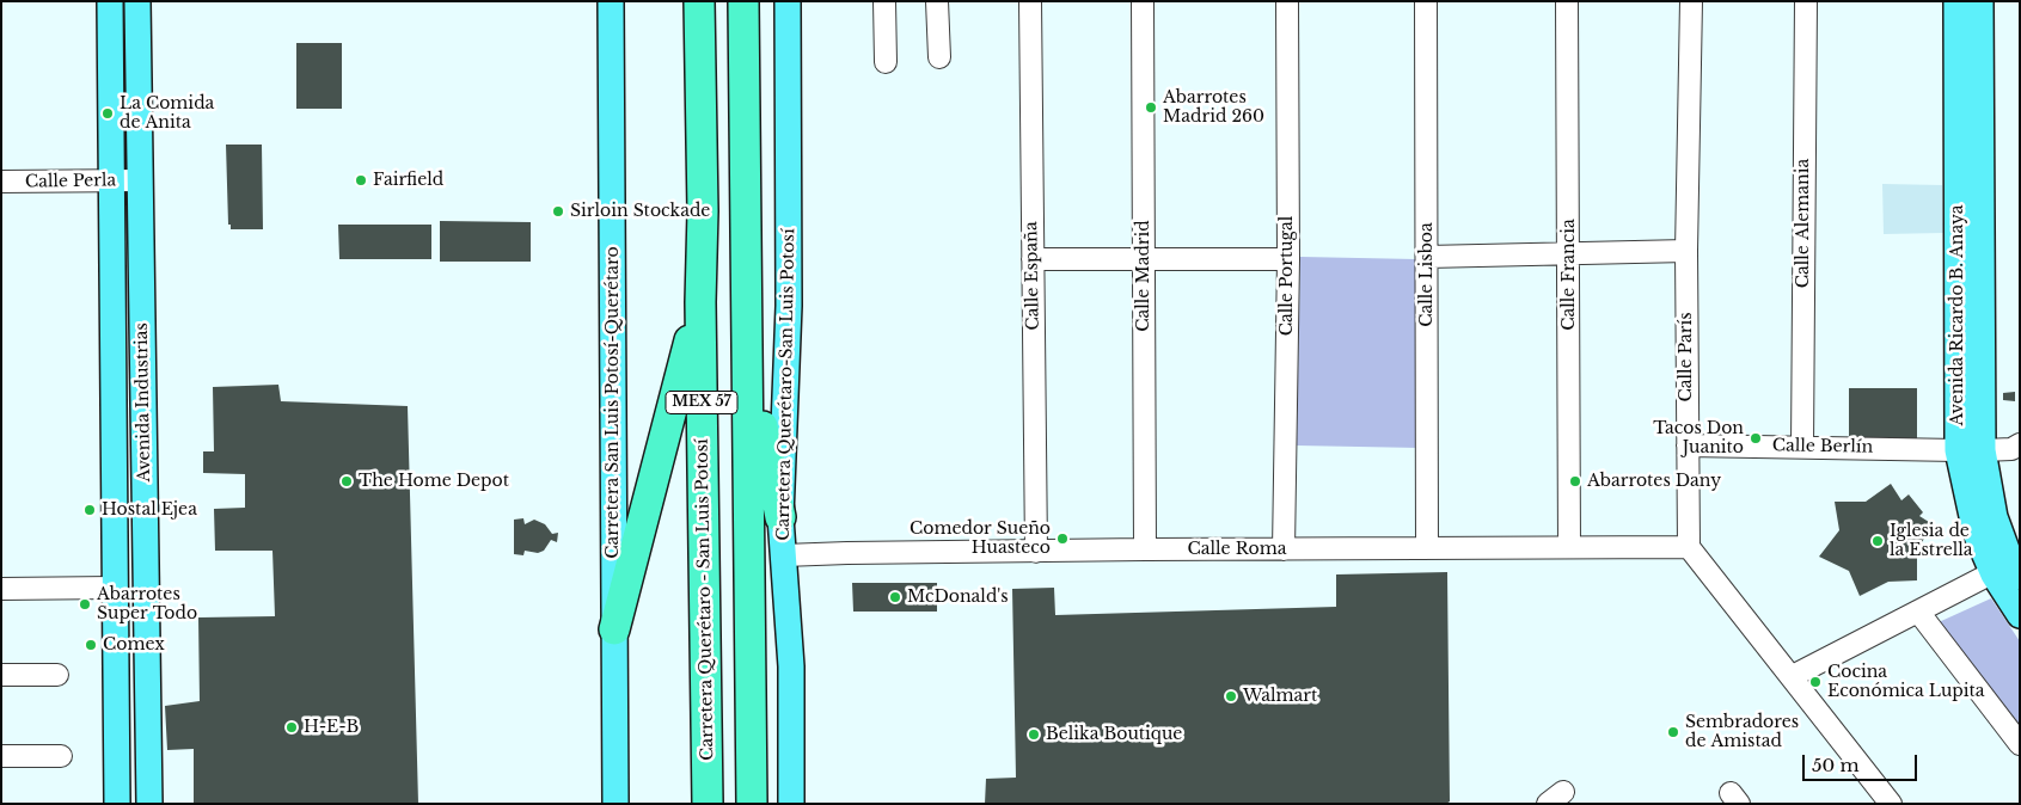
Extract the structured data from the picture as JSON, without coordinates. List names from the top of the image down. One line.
{"streets":{"highway":["MEX 57","Carretera Querétaro - San Luis Potosí"],"main road":["Avenida Ricardo B. Anaya","Carretera Querétaro-San Luis Potosí","Avenida Industrias","Carretera San Luis Potosí-Querétaro"],"street":["Calle Perla","Calle Alemania","Calle Lisboa","Calle Francia","Calle España","Calle Madrid","Calle Portugal","Calle París","Calle Berlín","Calle Roma"]},"crossings":[["Calle Perla","Avenida Industrias"],["Calle Alemania","Calle Berlín"],["Calle Lisboa","Calle Roma"],["Calle Francia","Calle Roma"],["Calle España","Calle Roma"],["Calle Madrid","Calle Roma"],["Calle Portugal","Calle Roma"],["Avenida Ricardo B. Anaya","Calle Berlín"],["Calle París","Calle Berlín"],["Calle París","Calle Roma"],["Carretera Querétaro-San Luis Potosí","Calle Roma"]],"places":["Abarrotes Madrid 260","La Comida de Anita","Fairfield","Sirloin Stockade","Tacos Don Juanito","The Home Depot","Abarrotes Dany","Hostal Ejea","Comedor Sueño Huasteco","Iglesia de la Estrella","McDonald's","Abarrotes Super Todo","Comex","Cocina Económica Lupita","Walmart","H-E-B","Sembradores de Amistad","Belika Boutique"],"scale_bar":"50 m"}
